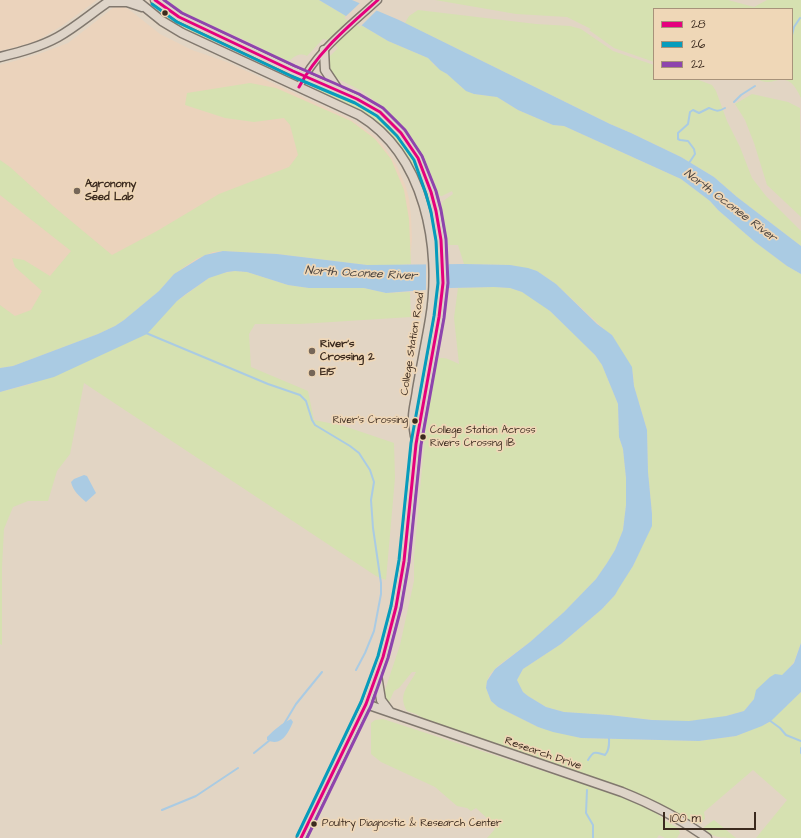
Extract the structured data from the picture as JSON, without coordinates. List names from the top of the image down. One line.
{"streets":{"main road":["College Station Road","Research Drive"]},"crossings":[["College Station Road","Research Drive"]],"water":["North Oconee River"],"places":["Agronomy Seed Lab","River's Crossing 2","E15","River's Crossing","College Station Across Rivers Crossng IB","Poultry Diagnostic & Research Center"],"lines":["transit line 28","transit line 22","transit line 26"],"legend":["28","26","22"],"scale_bar":"100 m"}
